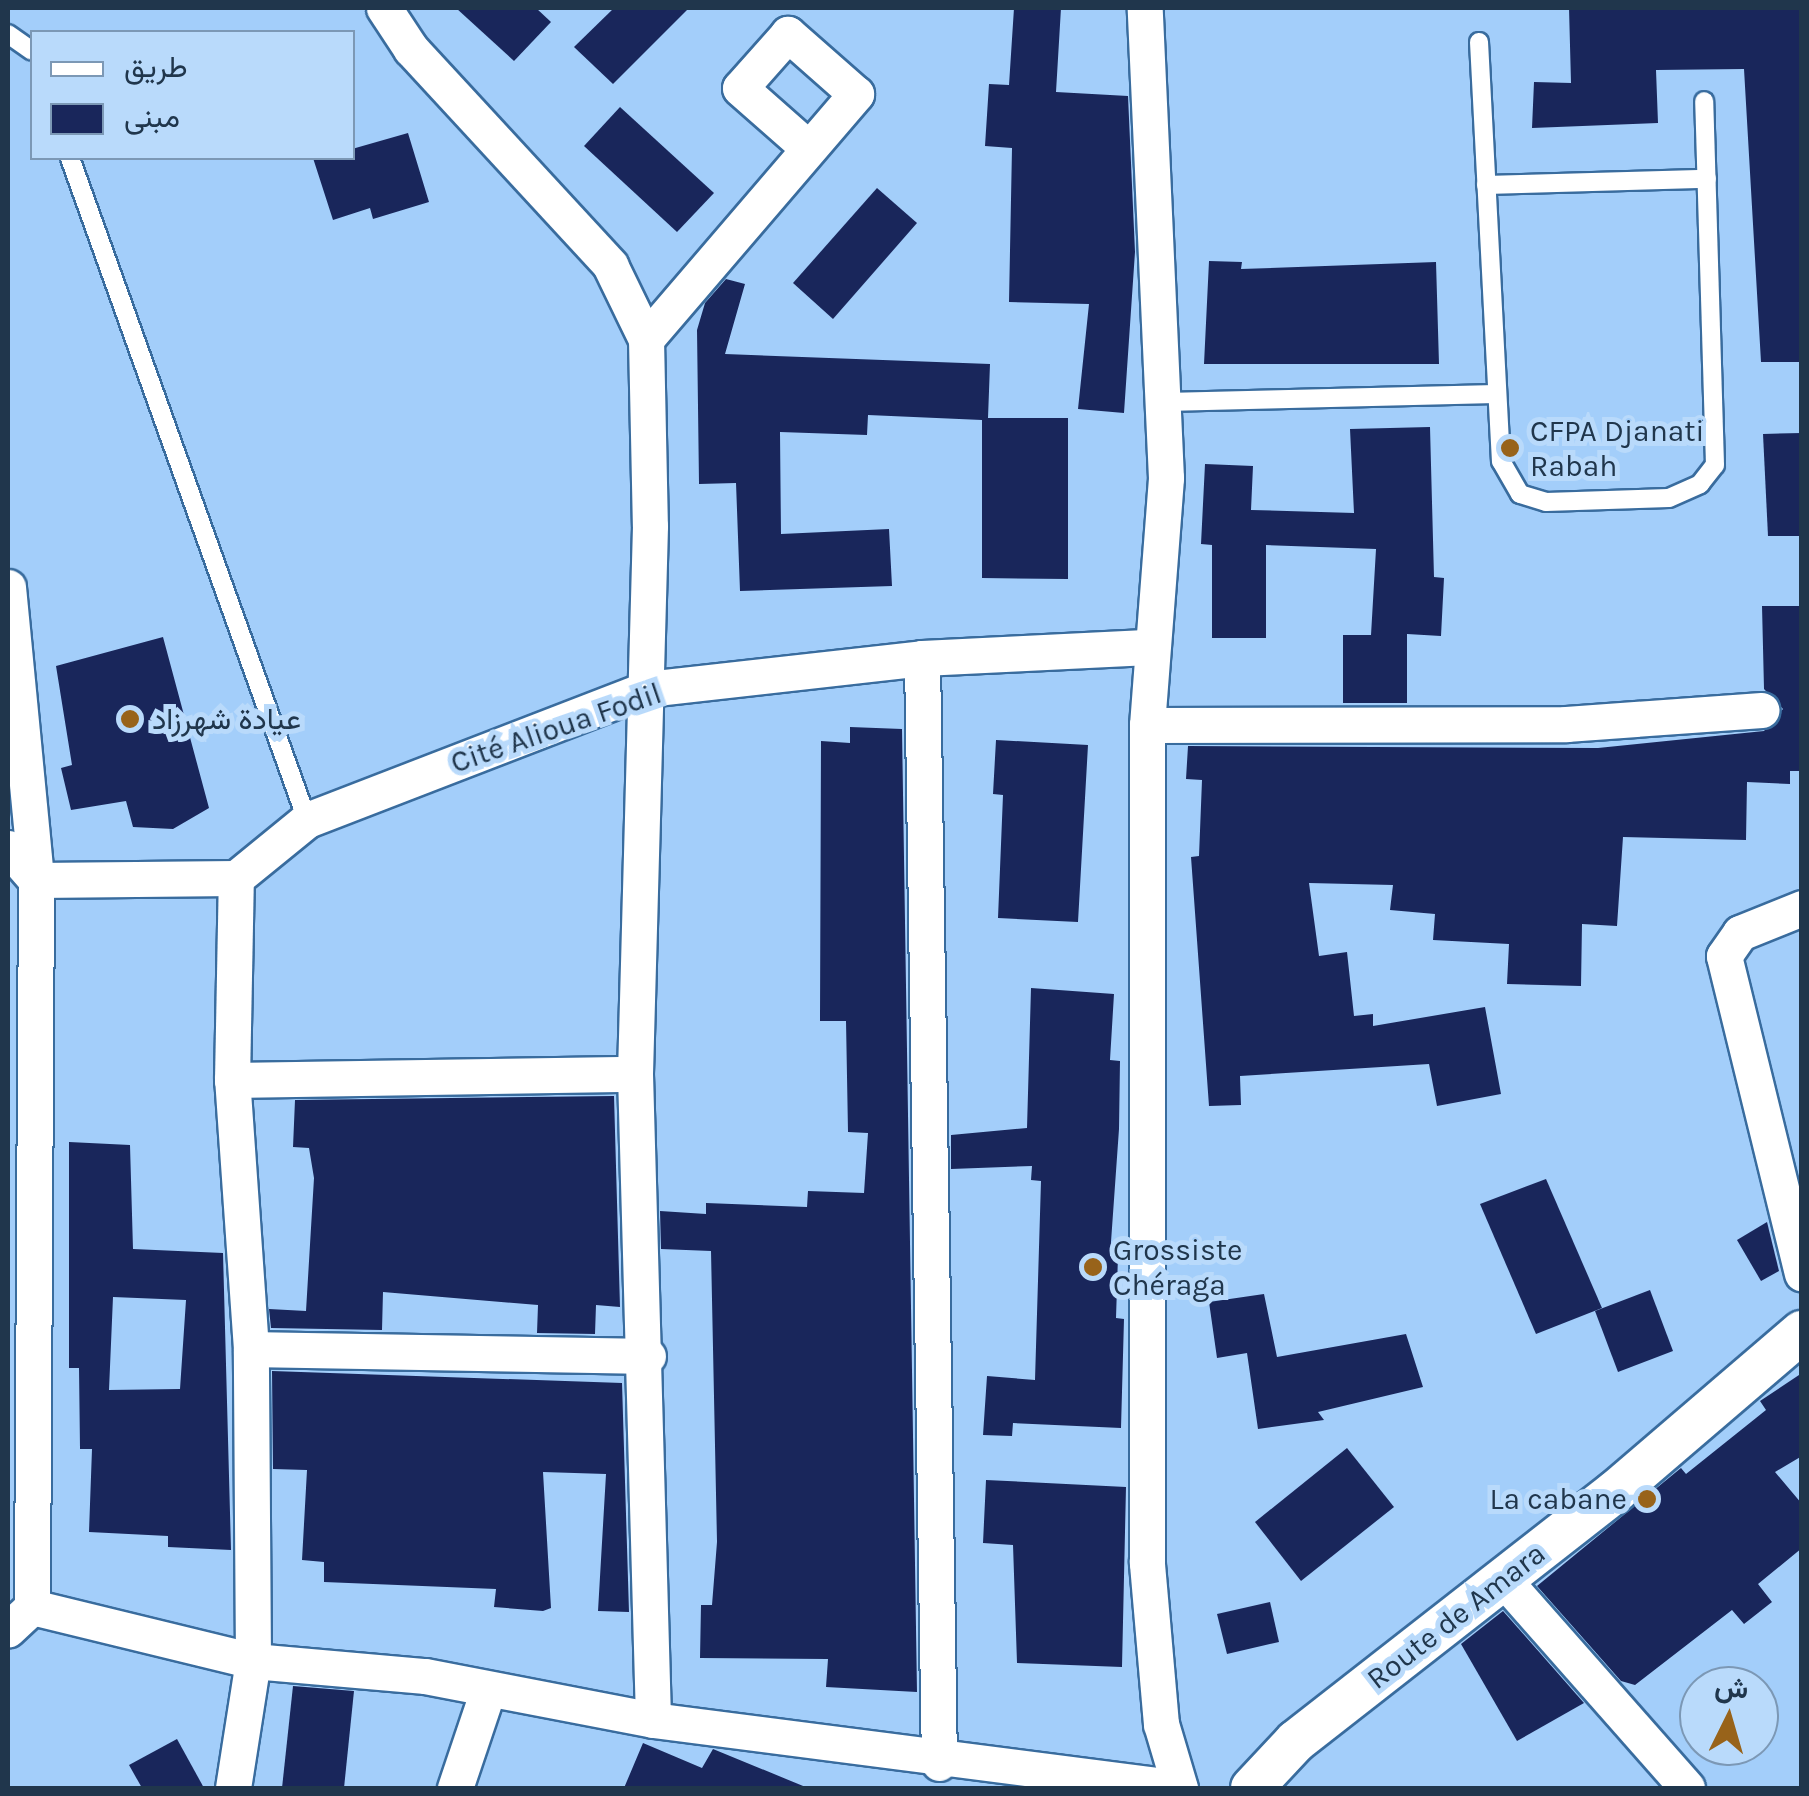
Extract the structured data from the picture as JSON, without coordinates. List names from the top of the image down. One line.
{"streets":{"street":["Cité Alioua Fodil","Route de Amara"]},"places":["CFPA Djanati Rabah","عيادة شهرزاد","Grossiste Chéraga","La cabane"],"legend":["طريق","مبنى"],"north":"top"}
